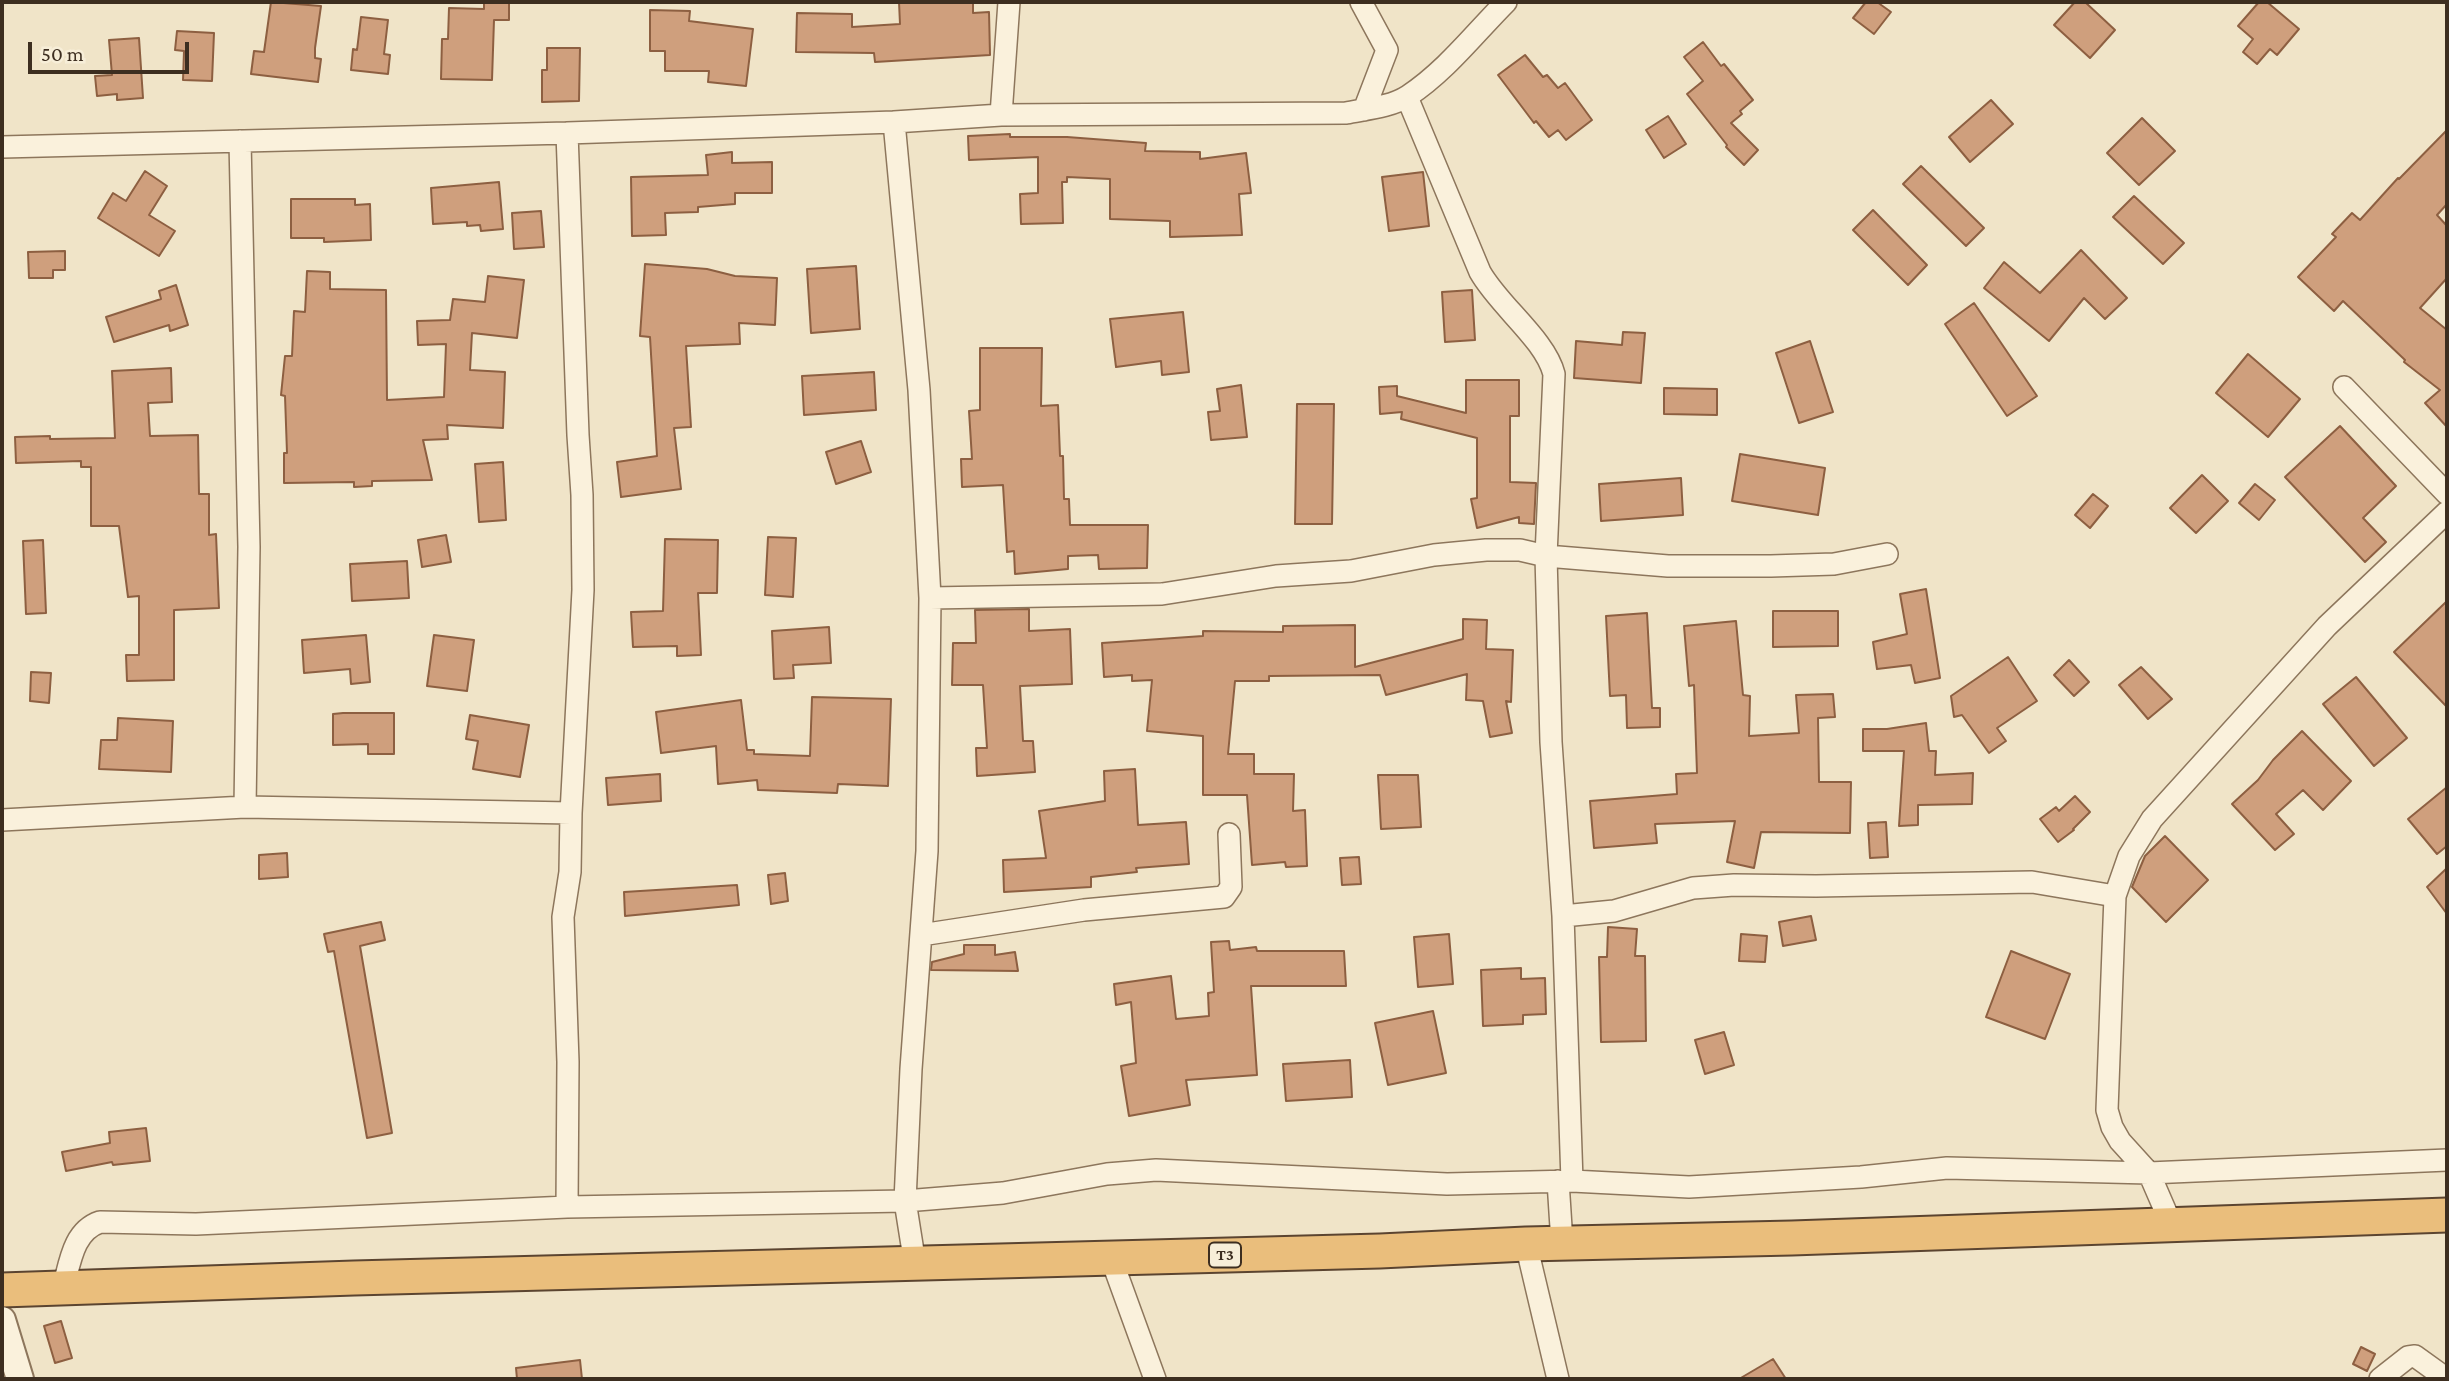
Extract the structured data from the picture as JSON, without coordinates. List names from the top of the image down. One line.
{"streets":{"highway":["T3"]},"scale_bar":"50 m"}
